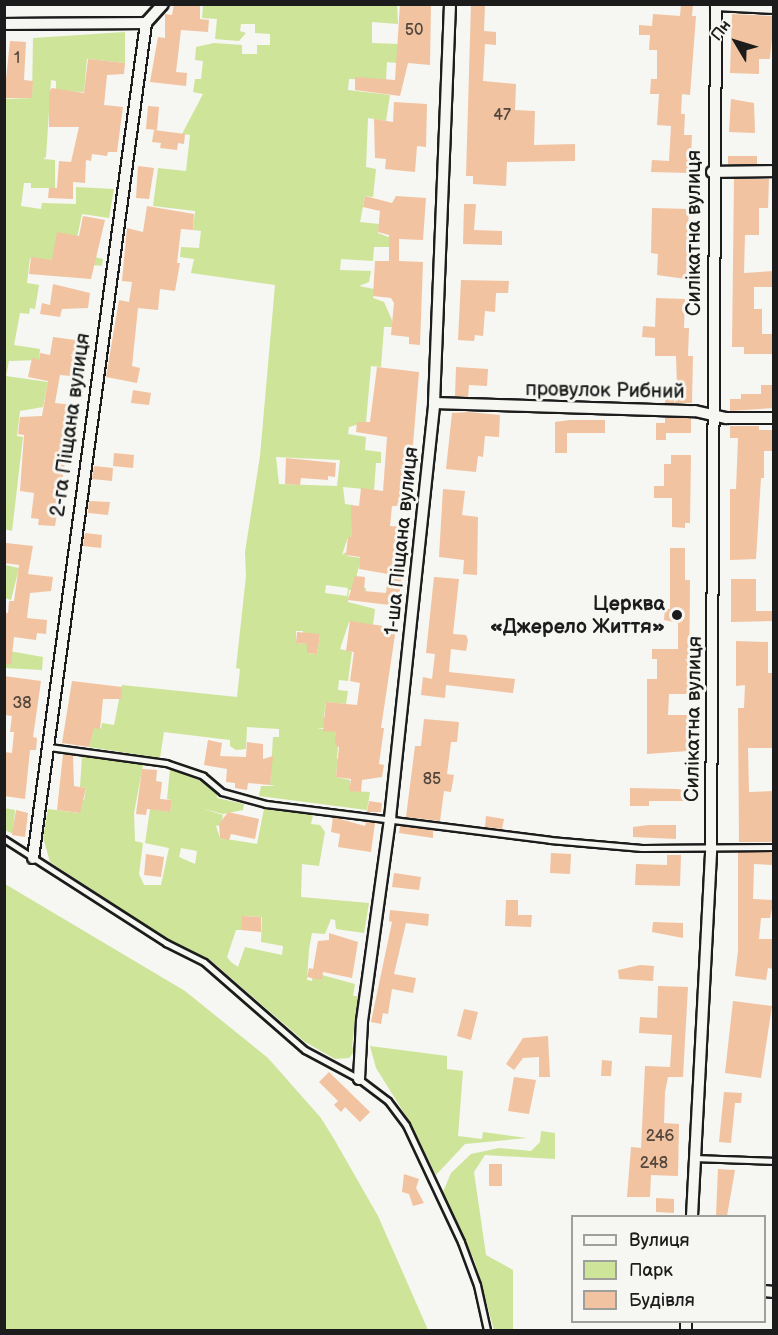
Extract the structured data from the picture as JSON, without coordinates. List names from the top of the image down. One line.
{"streets":{"street":["Силікатна вулиця","провулок Рибний","2-га Піщана вулиця","1-ша Піщана вулиця"]},"crossings":[["Силікатна вулиця","провулок Рибний"],["провулок Рибний","1-ша Піщана вулиця"]],"places":["Церква «Джерело Життя»"],"house_numbers":["50","1","47","38","85","246","248"],"legend":["Вулиця","Парк","Будівля"],"north":"top left"}
